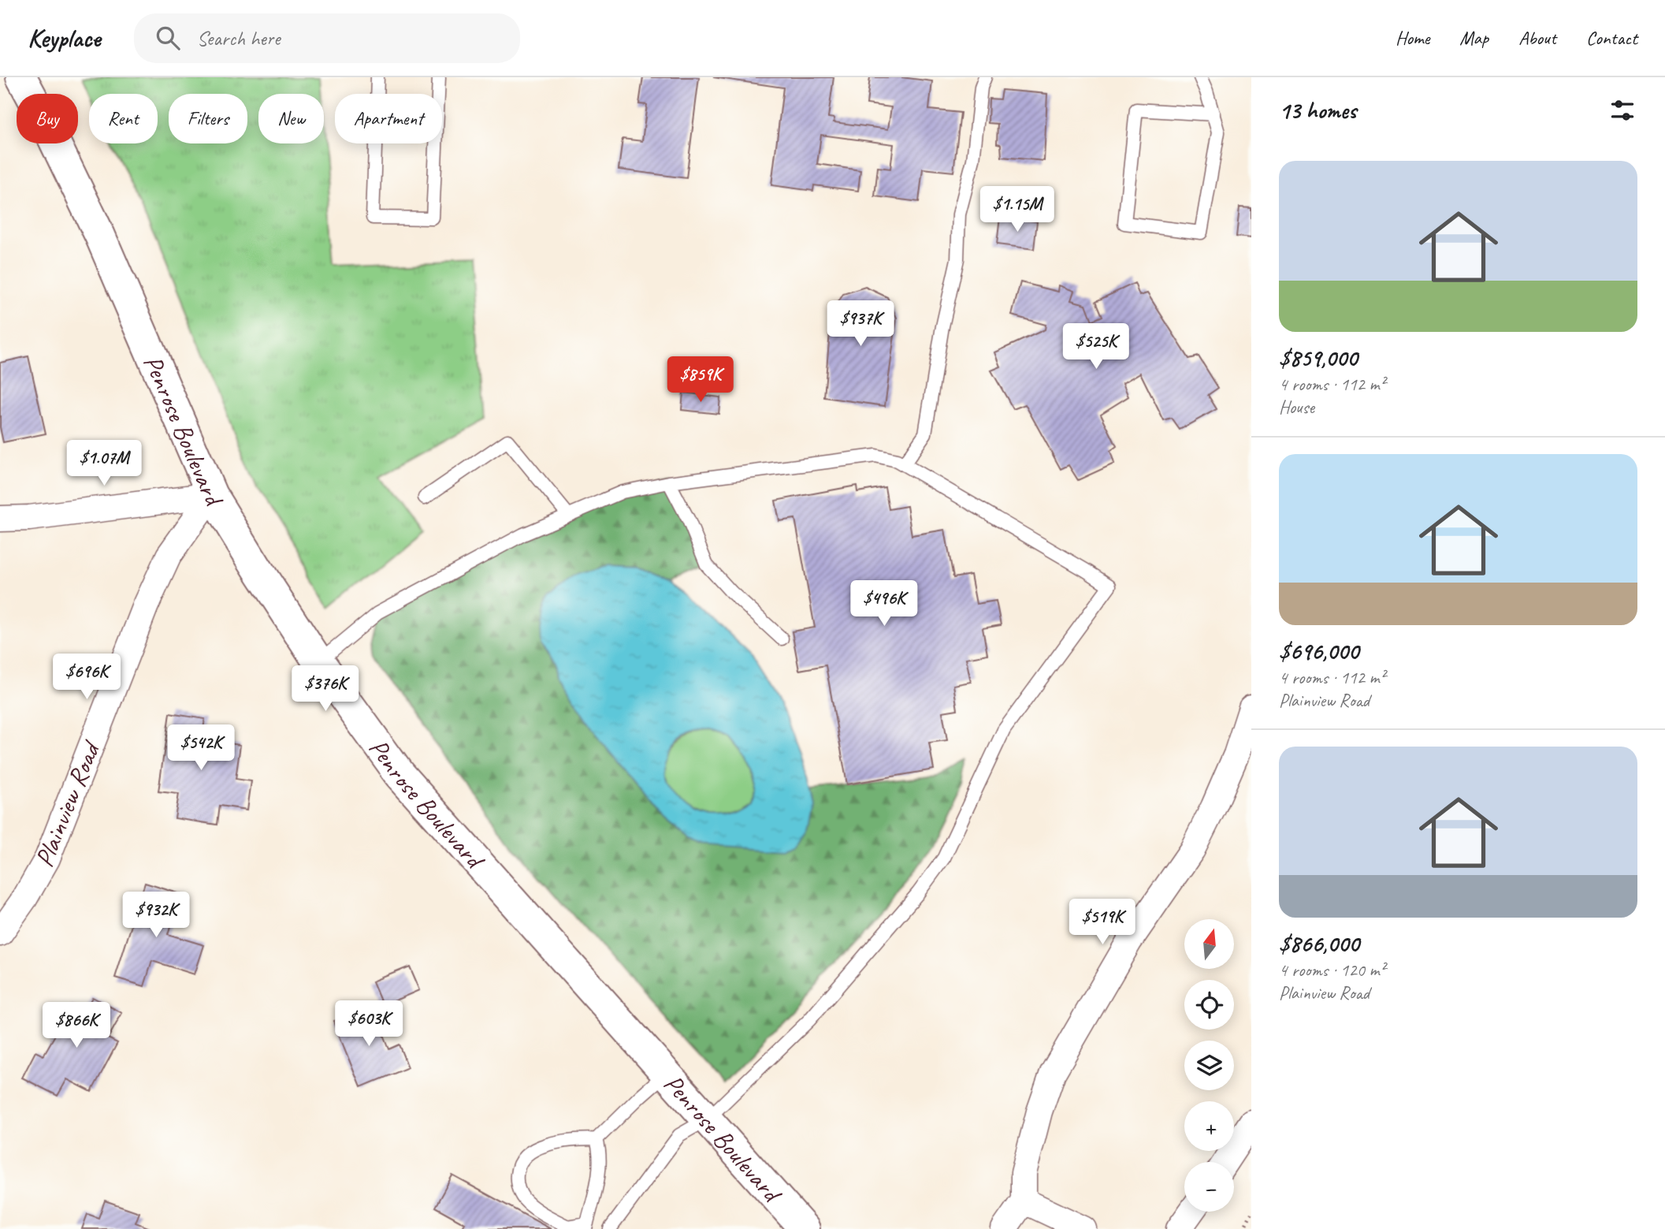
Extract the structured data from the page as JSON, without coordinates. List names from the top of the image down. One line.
{"streets":{"street":["Penrose Boulevard","Plainview Road"]},"crossings":[["Penrose Boulevard","Plainview Road"]],"north":"top","page":{"header":"Keyplace","search":"Search here","nav":["Home","Map","About","Contact"],"heading":"13 homes","chip":["Buy","Rent","Filters","New","Apartment"],"list":[{"name":"$859,000","note":"4 rooms · 112 m² · House"},{"name":"$696,000","note":"4 rooms · 112 m² · Plainview Road"},{"name":"$866,000","note":"4 rooms · 120 m² · Plainview Road"}],"price":["$1.15M","$937K","$525K","$859K","$1.07M","$496K","$696K","$376K","$542K","$932K","$519K","$603K","$866K"],"map_buttons":["+","−"]}}
